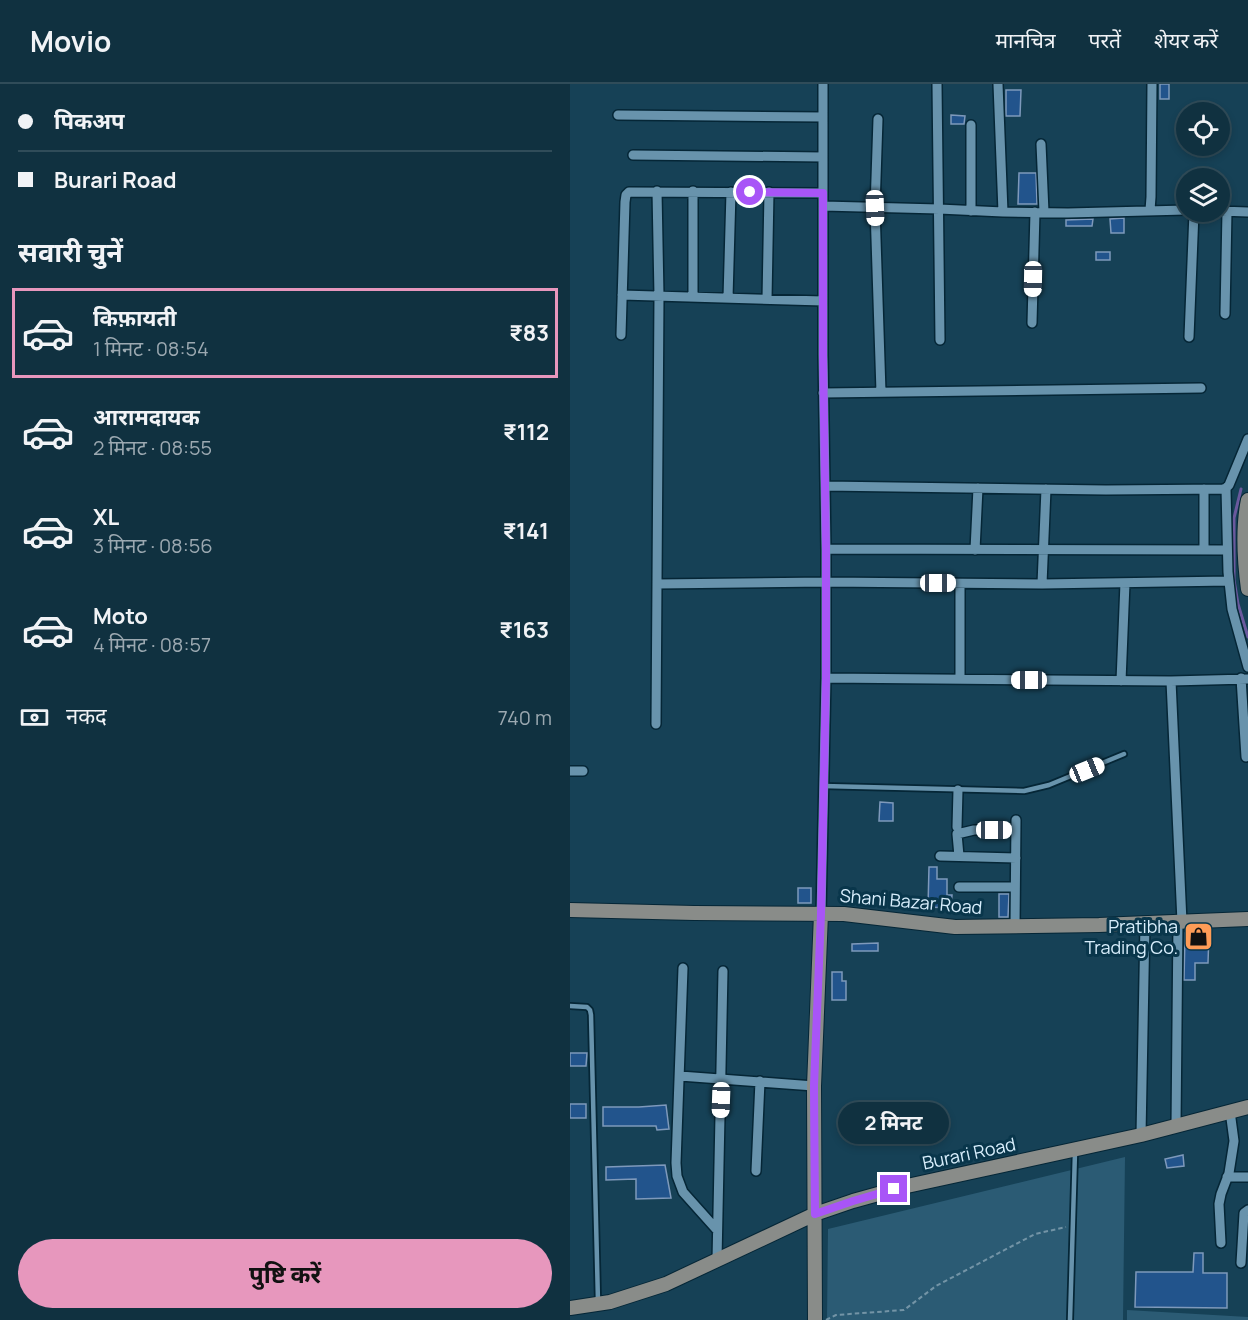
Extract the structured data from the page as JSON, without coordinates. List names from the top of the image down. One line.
{"streets":{"street":["Shani Bazar Road","Burari Road"]},"places":{"shop":["Pratibha Trading Co."]},"page":{"header":"Movio","nav":["मानचित्र","परतें","शेयर करें"],"banner":["पिकअप","Burari Road"],"heading":"सवारी चुनें","list":[{"name":"किफ़ायती","note":"1 मिनट · 08:54","value":"₹83"},{"name":"आरामदायक","note":"2 मिनट · 08:55","value":"₹112"},{"name":"XL","note":"3 मिनट · 08:56","value":"₹141"},{"name":"Moto","note":"4 मिनट · 08:57","value":"₹163"}],"pay":["नकद","740 m"],"bubble":"2 मिनट","buttons":"पुष्टि करें"}}
